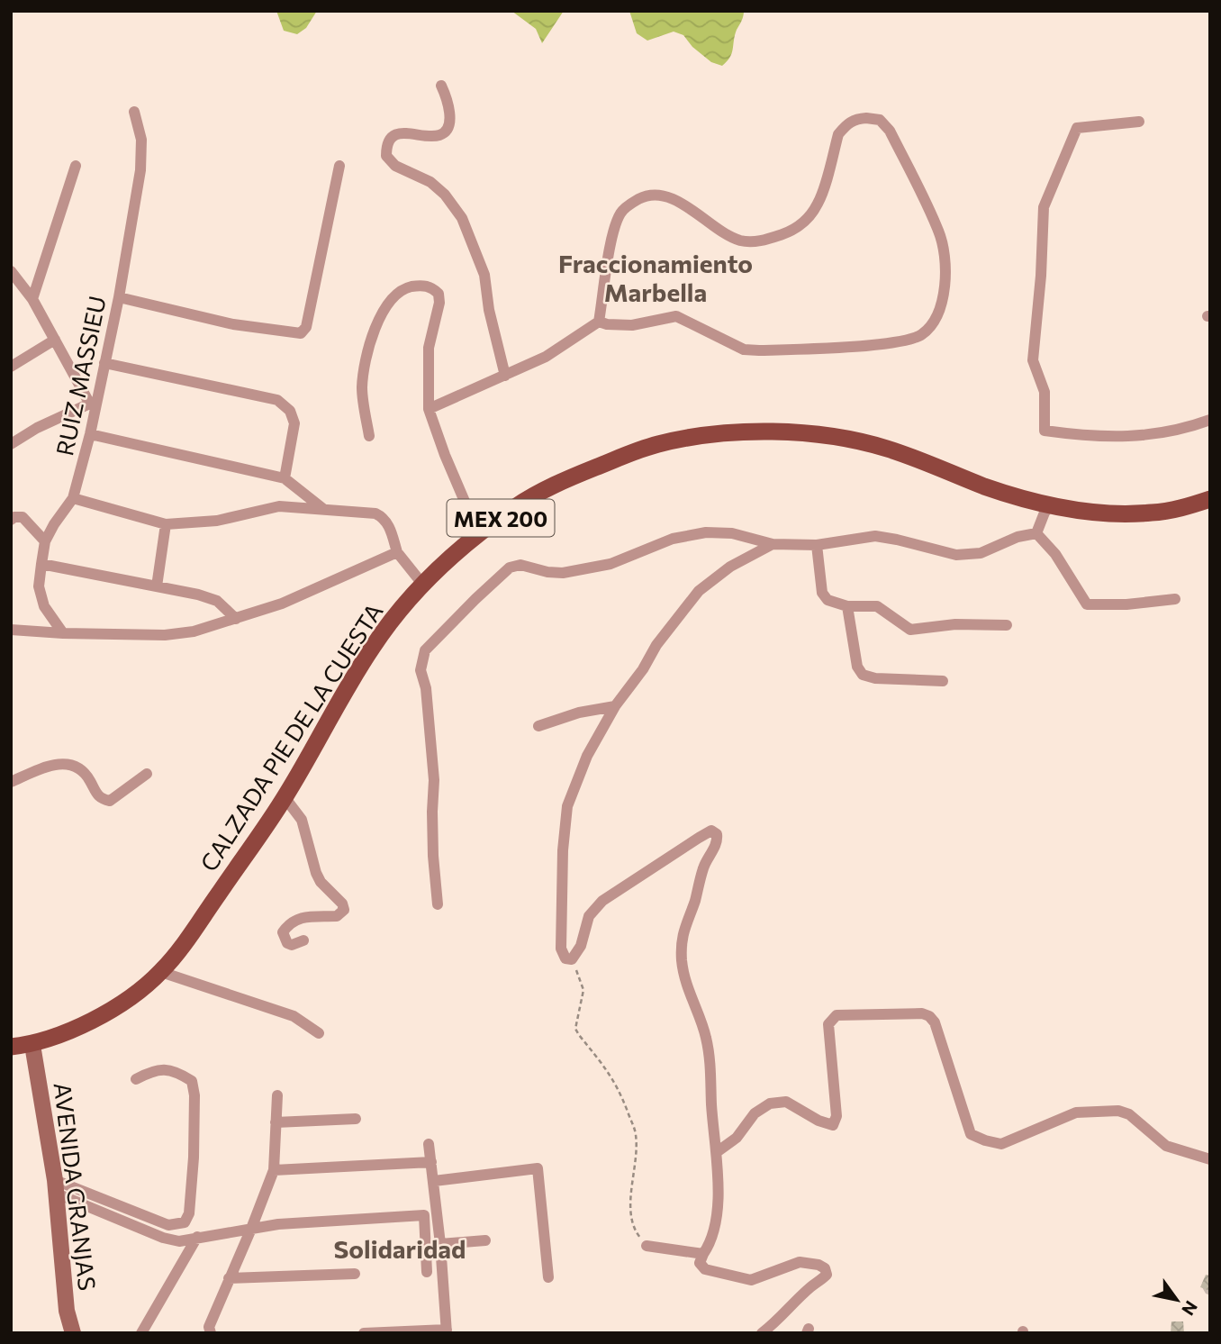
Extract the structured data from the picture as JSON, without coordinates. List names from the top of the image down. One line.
{"streets":{"main road":["MEX 200","CALZADA PIE DE LA CUESTA","AVENIDA GRANJAS"],"street":["RUIZ MASSIEU"]},"crossings":[["CALZADA PIE DE LA CUESTA","AVENIDA GRANJAS"]],"districts":["Fraccionamiento Marbella","Solidaridad"],"north":"bottom right"}
